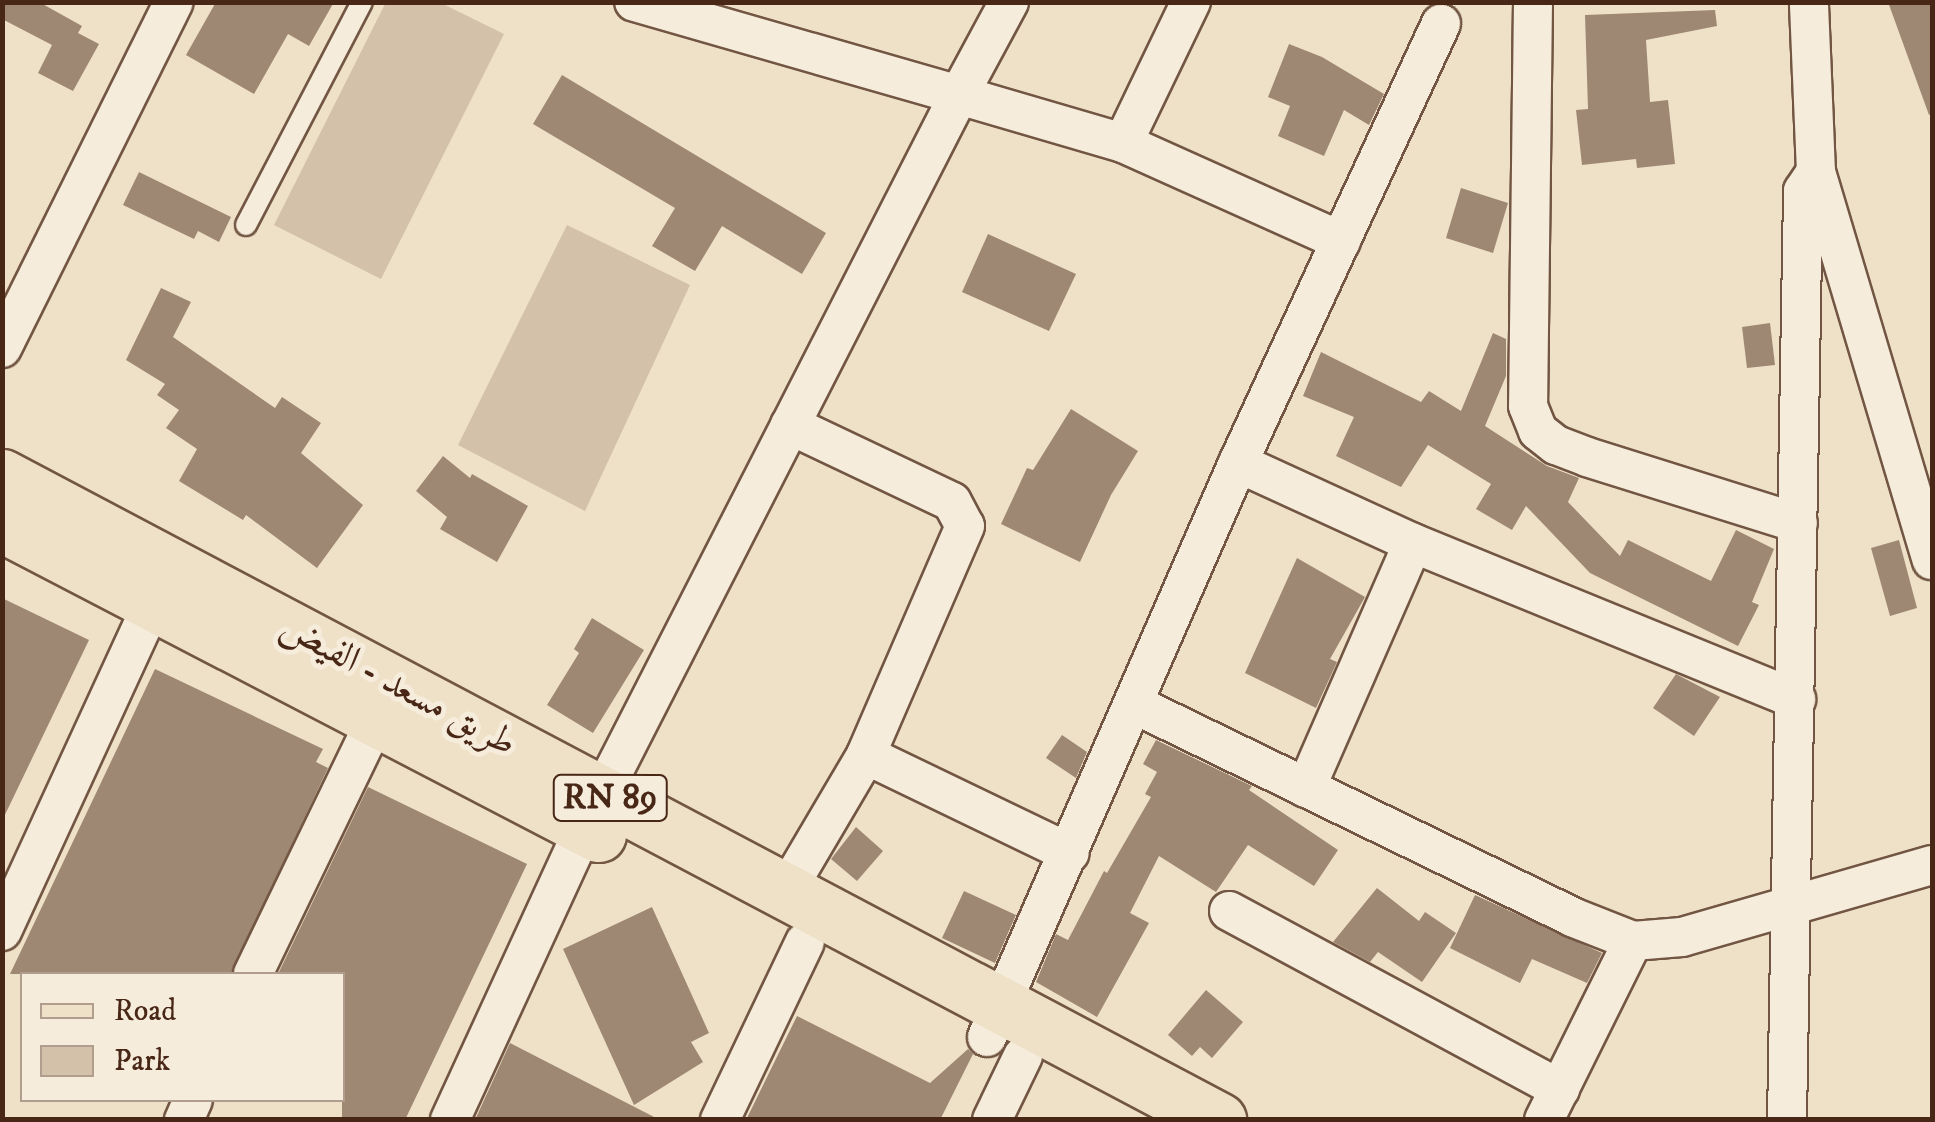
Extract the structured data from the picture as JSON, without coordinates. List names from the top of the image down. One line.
{"streets":{"main road":["طريق مسعد - الفيض","RN 89"]},"legend":["Road","Park"]}
